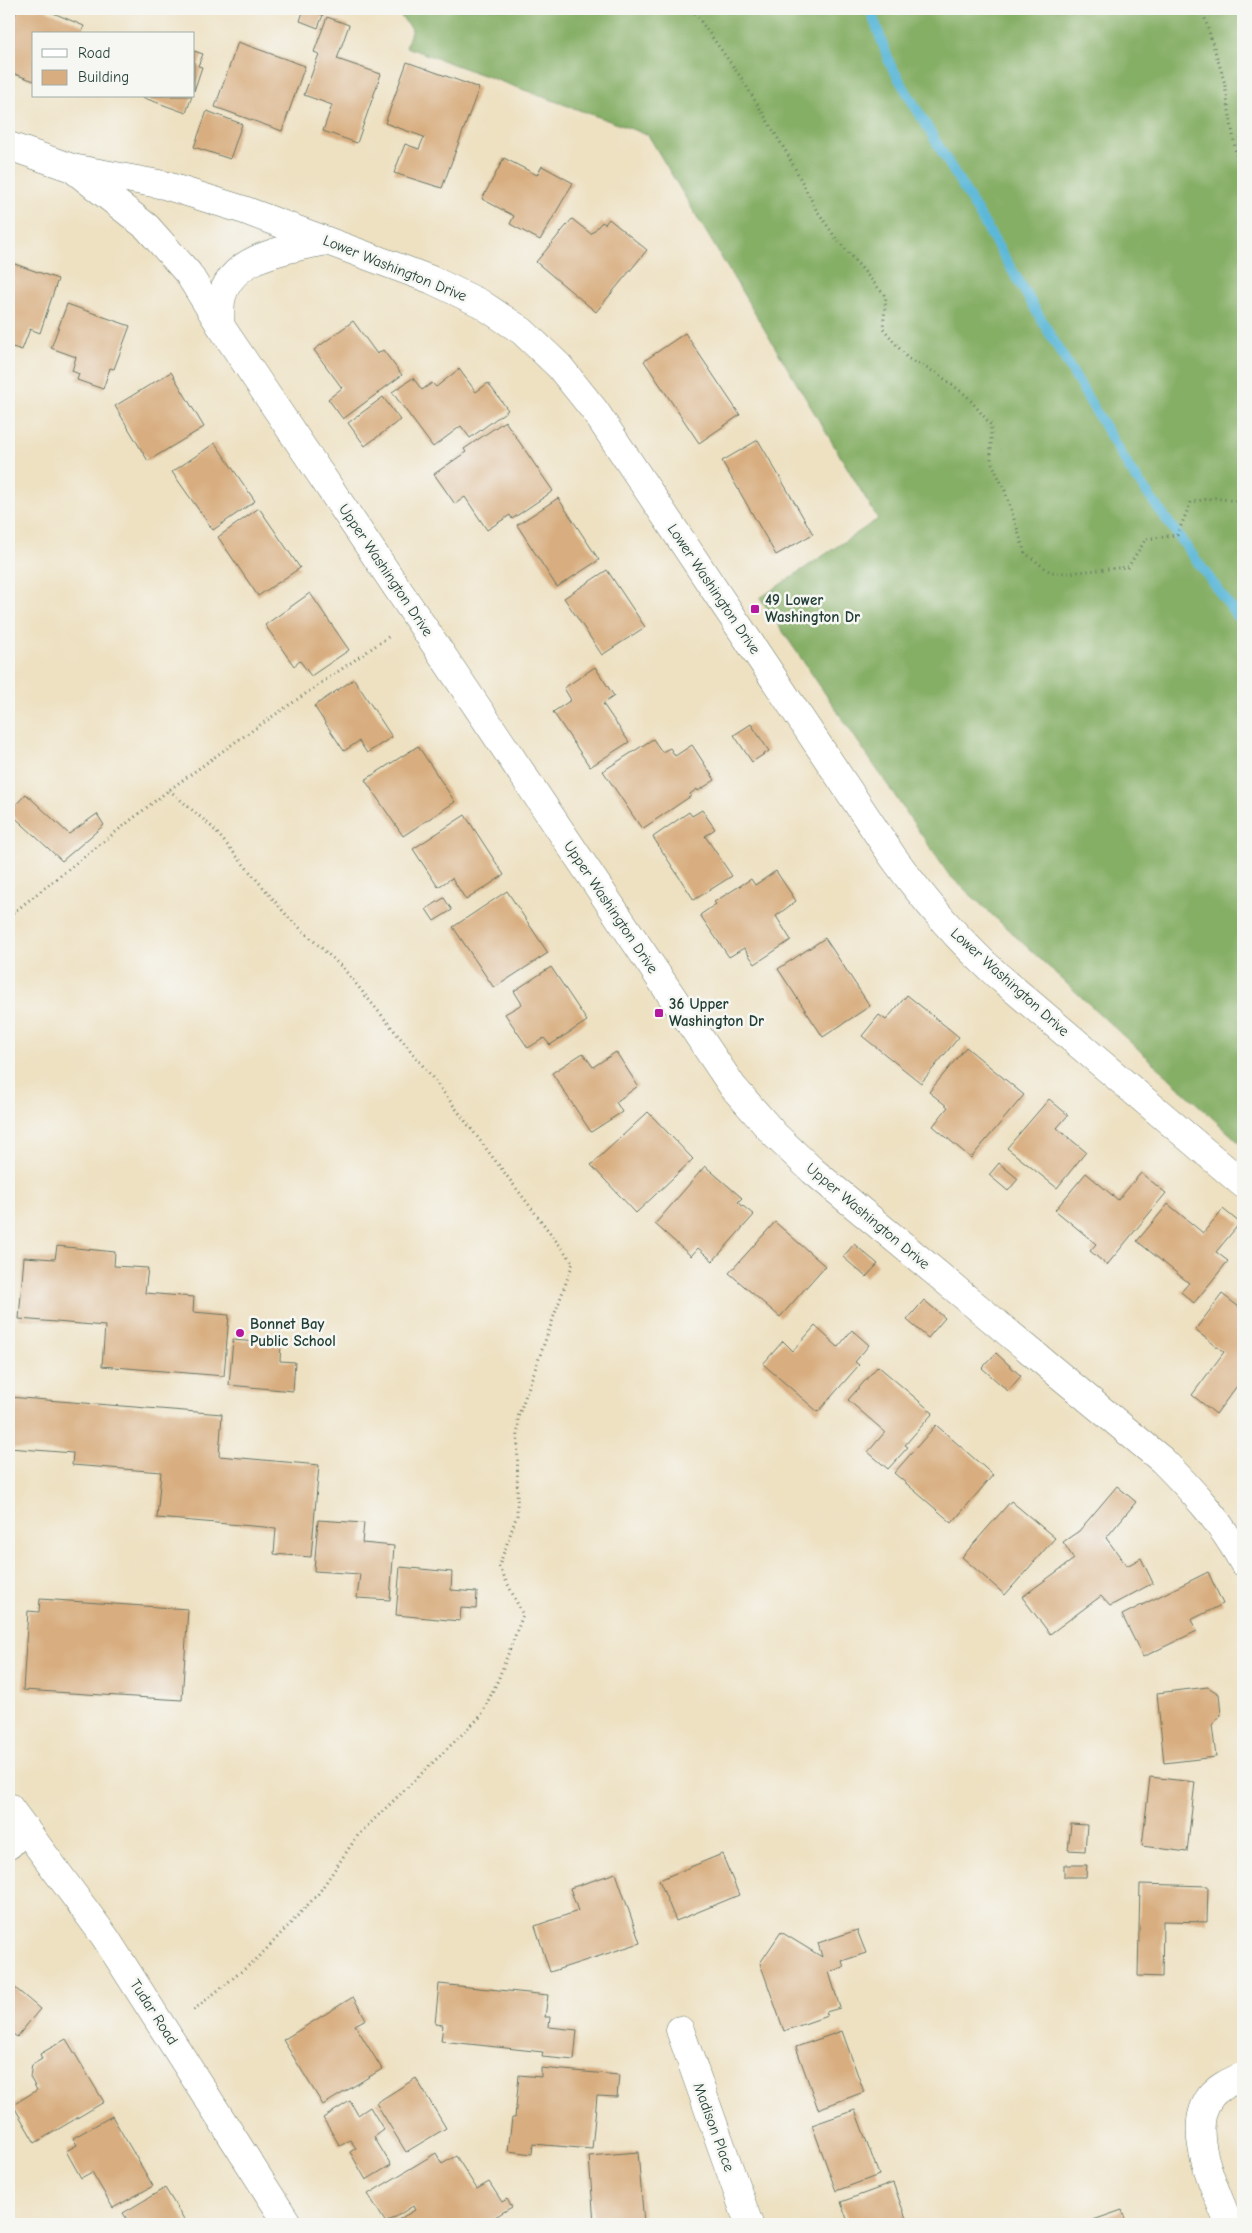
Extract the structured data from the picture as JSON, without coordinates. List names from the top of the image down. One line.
{"streets":{"street":["Lower Washington Drive","Upper Washington Drive","Tudar Road","Madison Place"]},"crossings":[["Lower Washington Drive","Upper Washington Drive"]],"places":{"transit":["49 Lower Washington Dr","36 Upper Washington Dr"],"other":["Bonnet Bay Public School"]},"legend":["Road","Building"]}
